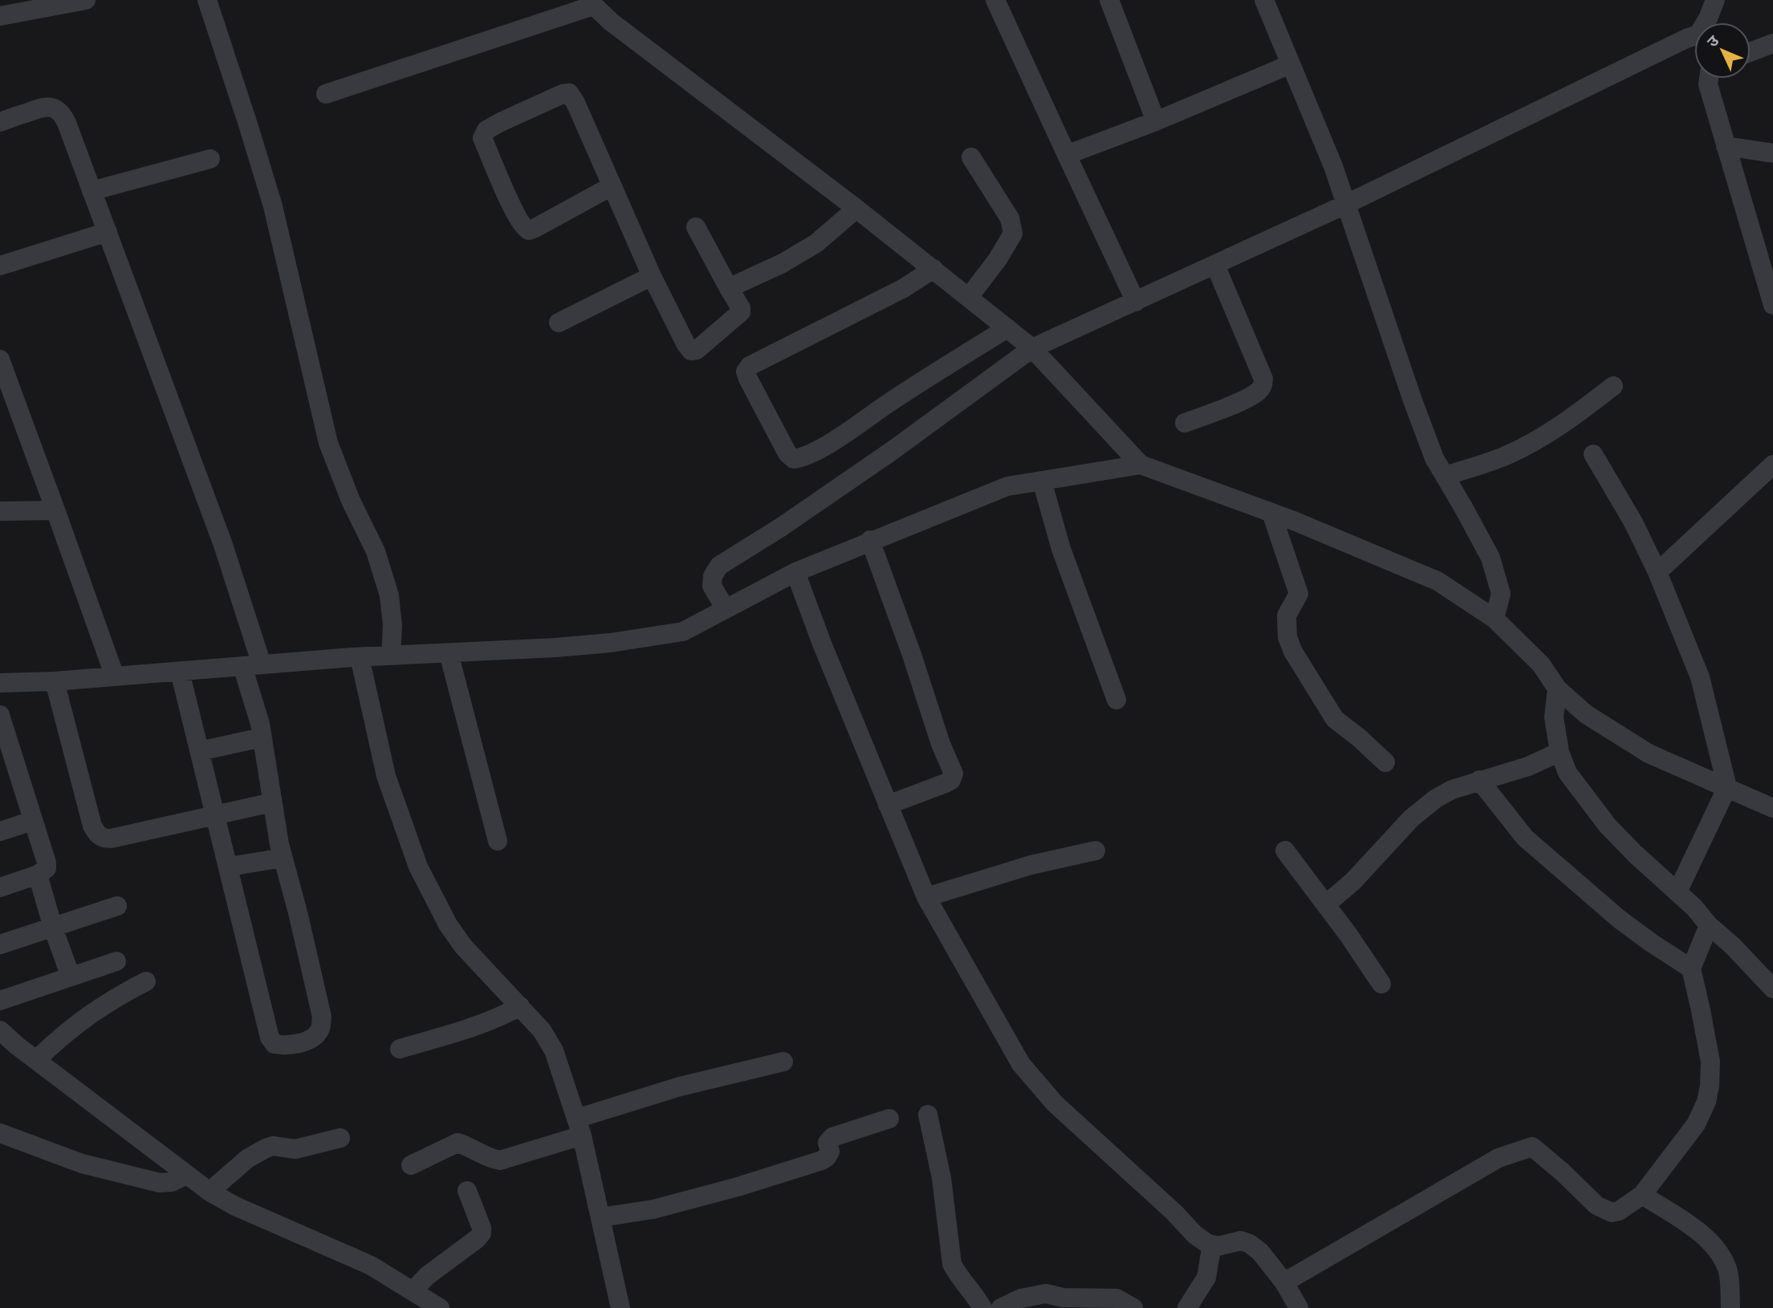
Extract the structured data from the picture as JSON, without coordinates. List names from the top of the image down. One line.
{"north":"top left"}
